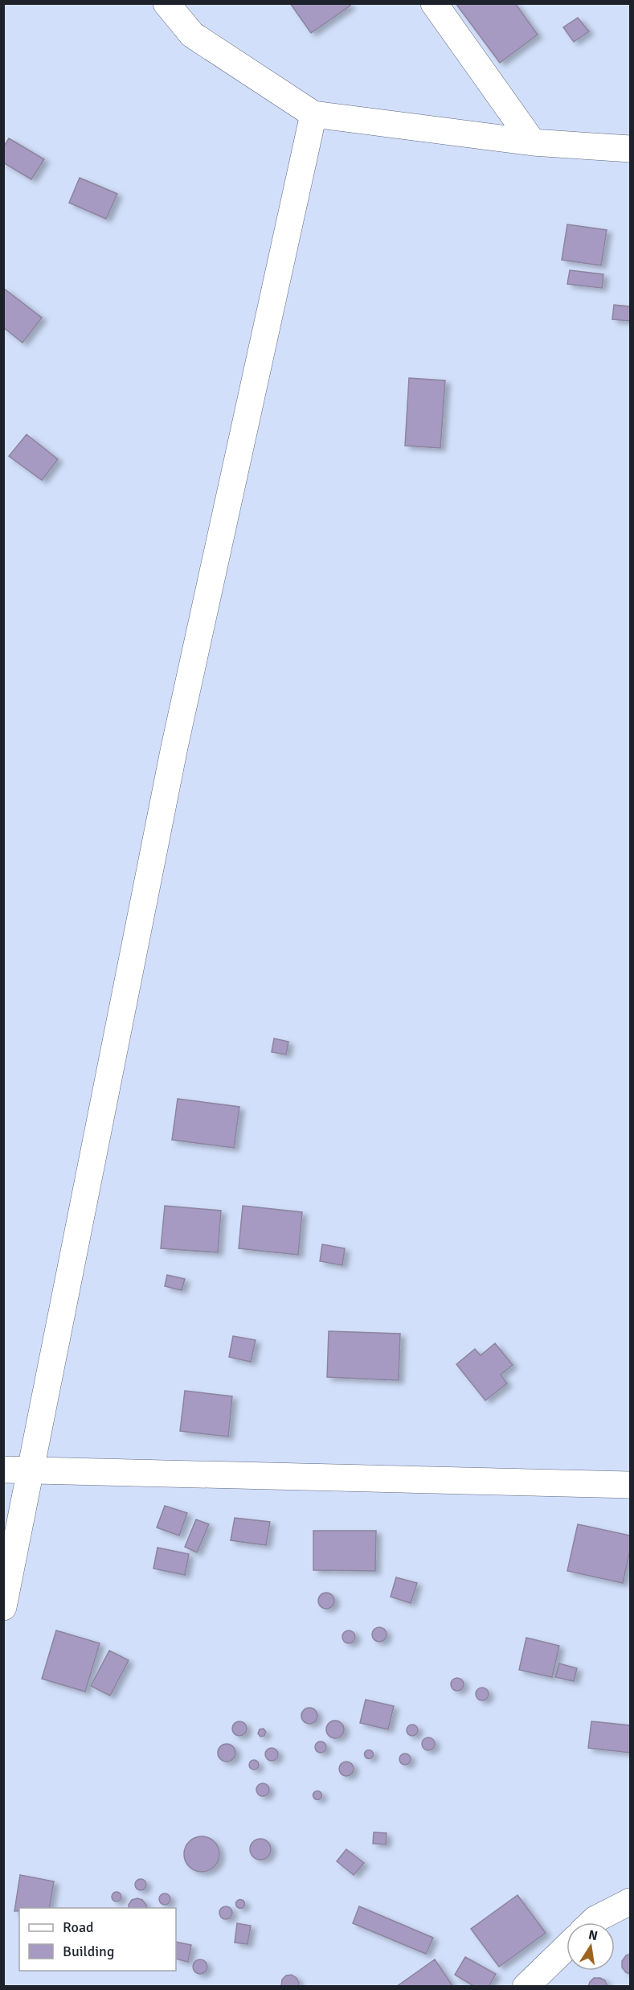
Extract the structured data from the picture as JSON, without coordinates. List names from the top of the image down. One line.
{"legend":["Road","Building"],"north":"top"}
